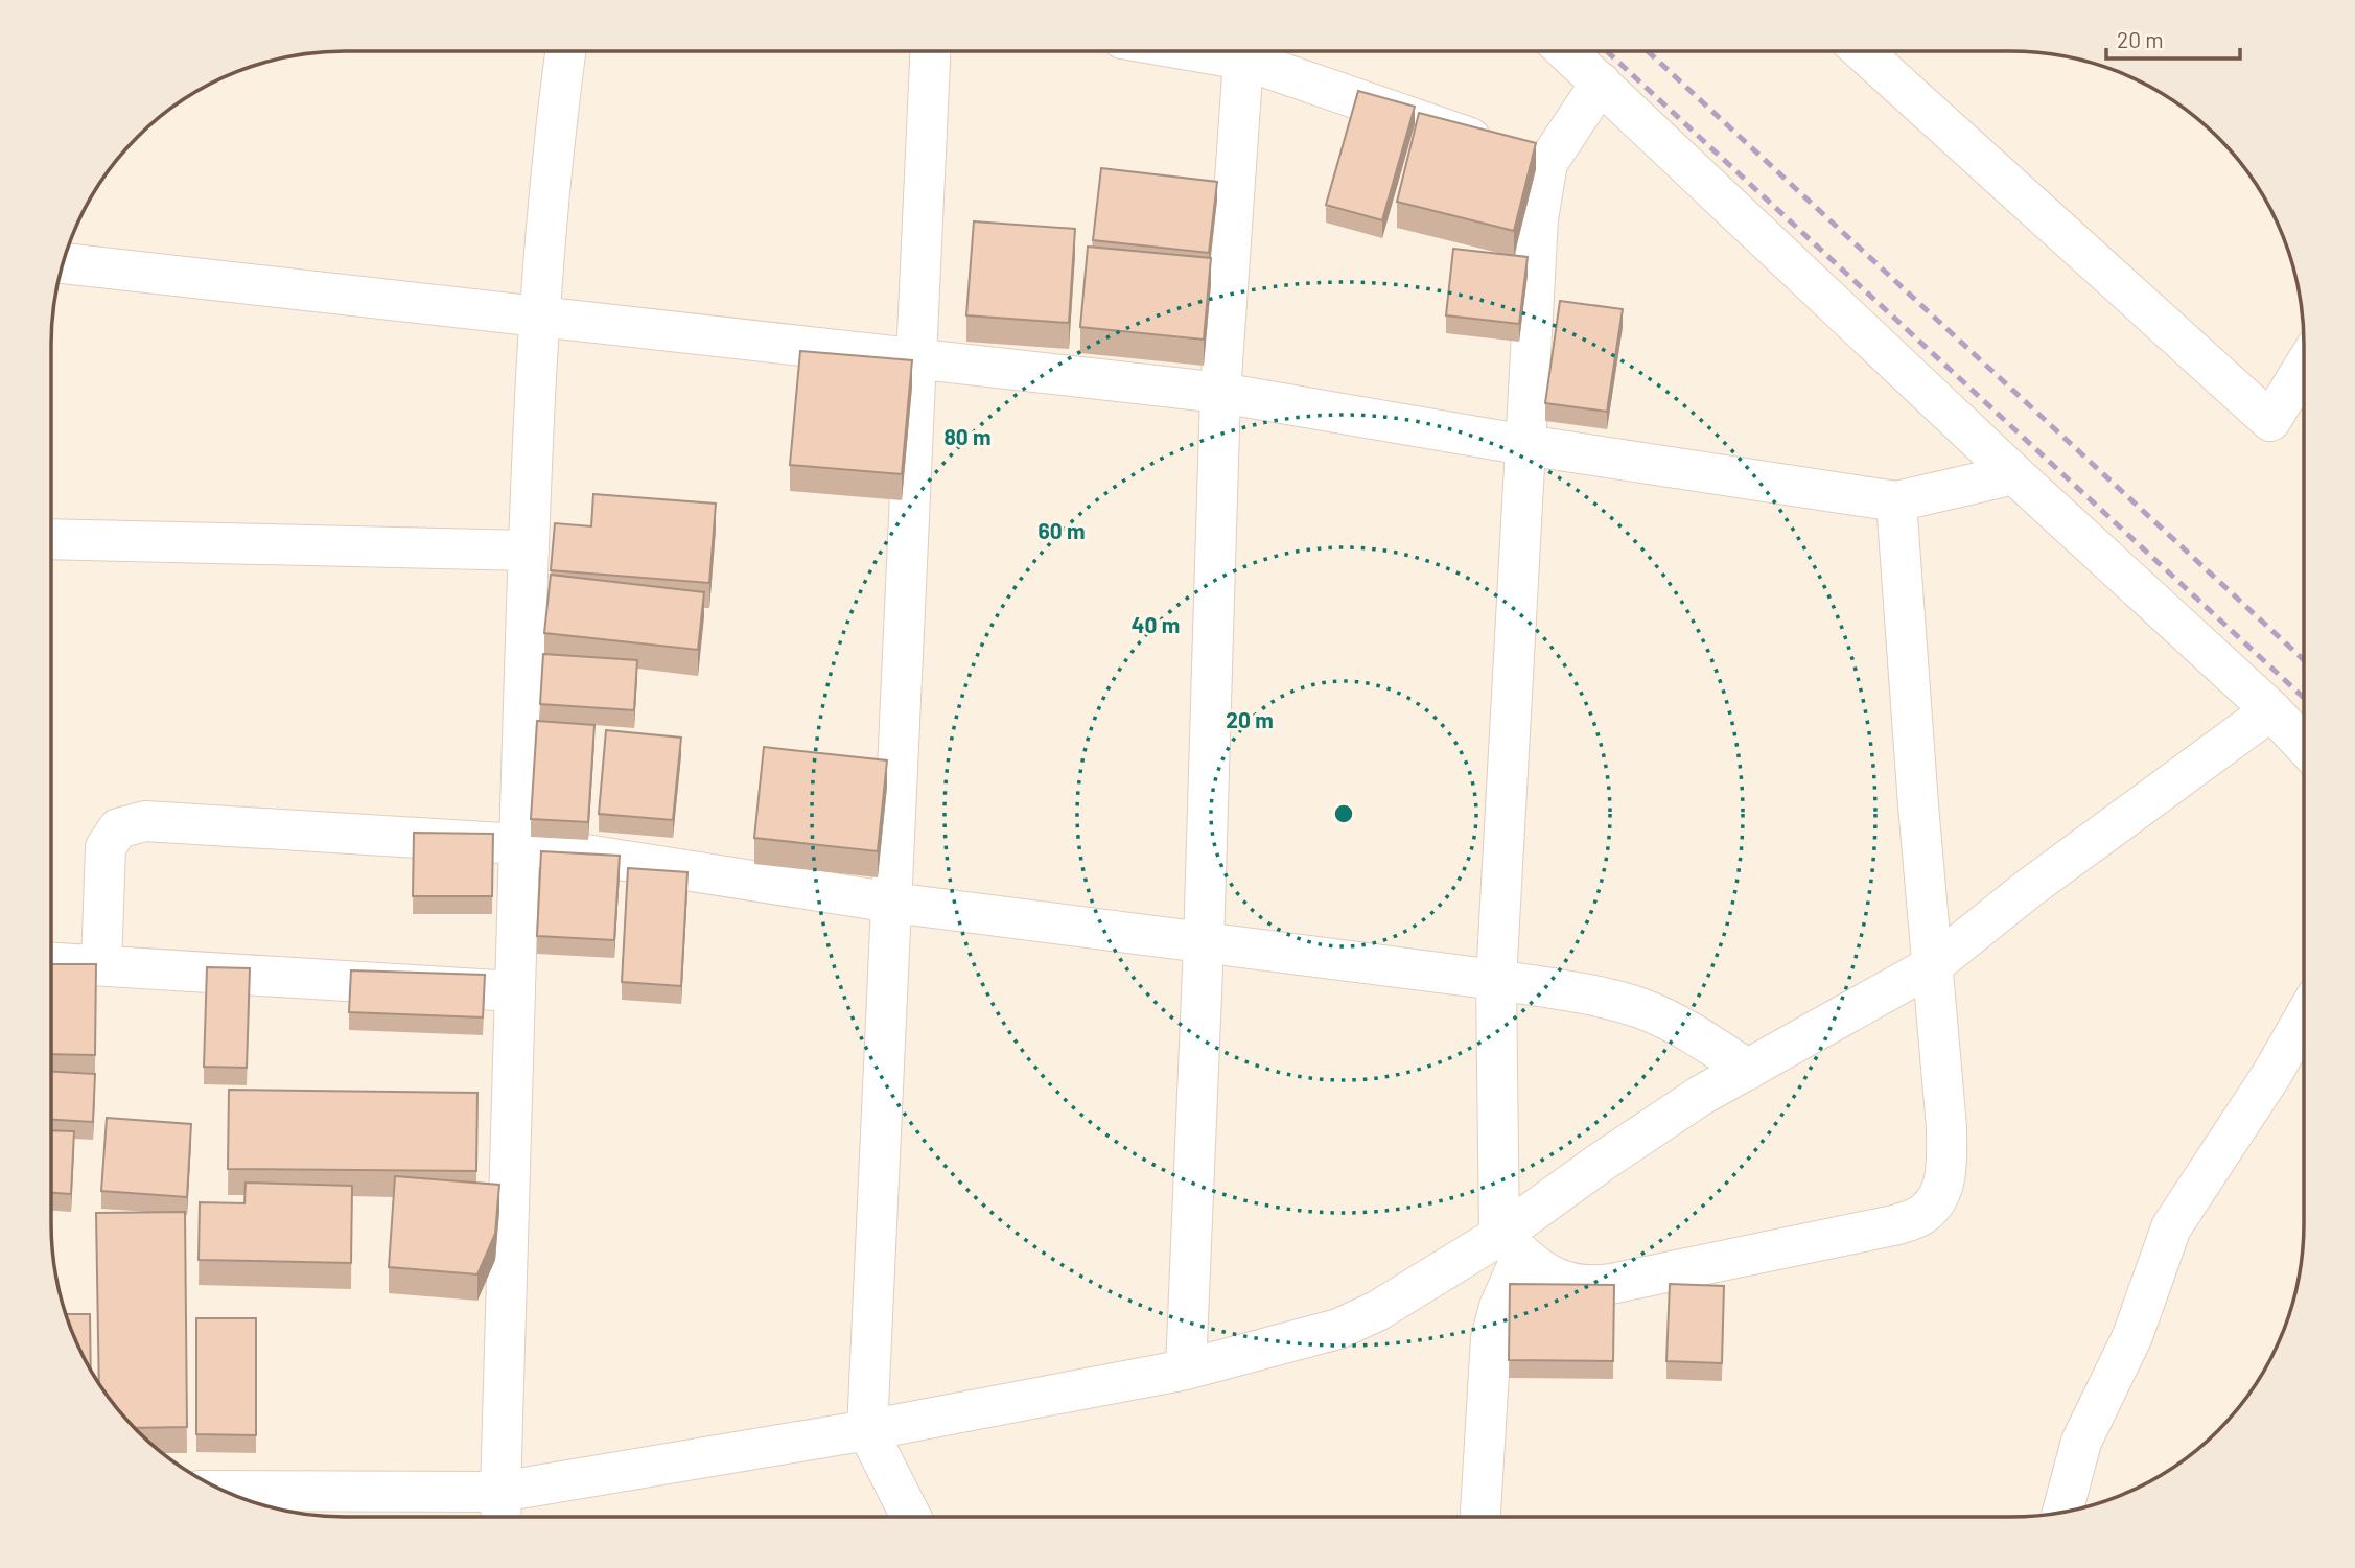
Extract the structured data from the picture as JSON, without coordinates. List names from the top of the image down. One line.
{"scale_bar":"20 m","rings":["80 m","60 m","40 m","20 m"]}
